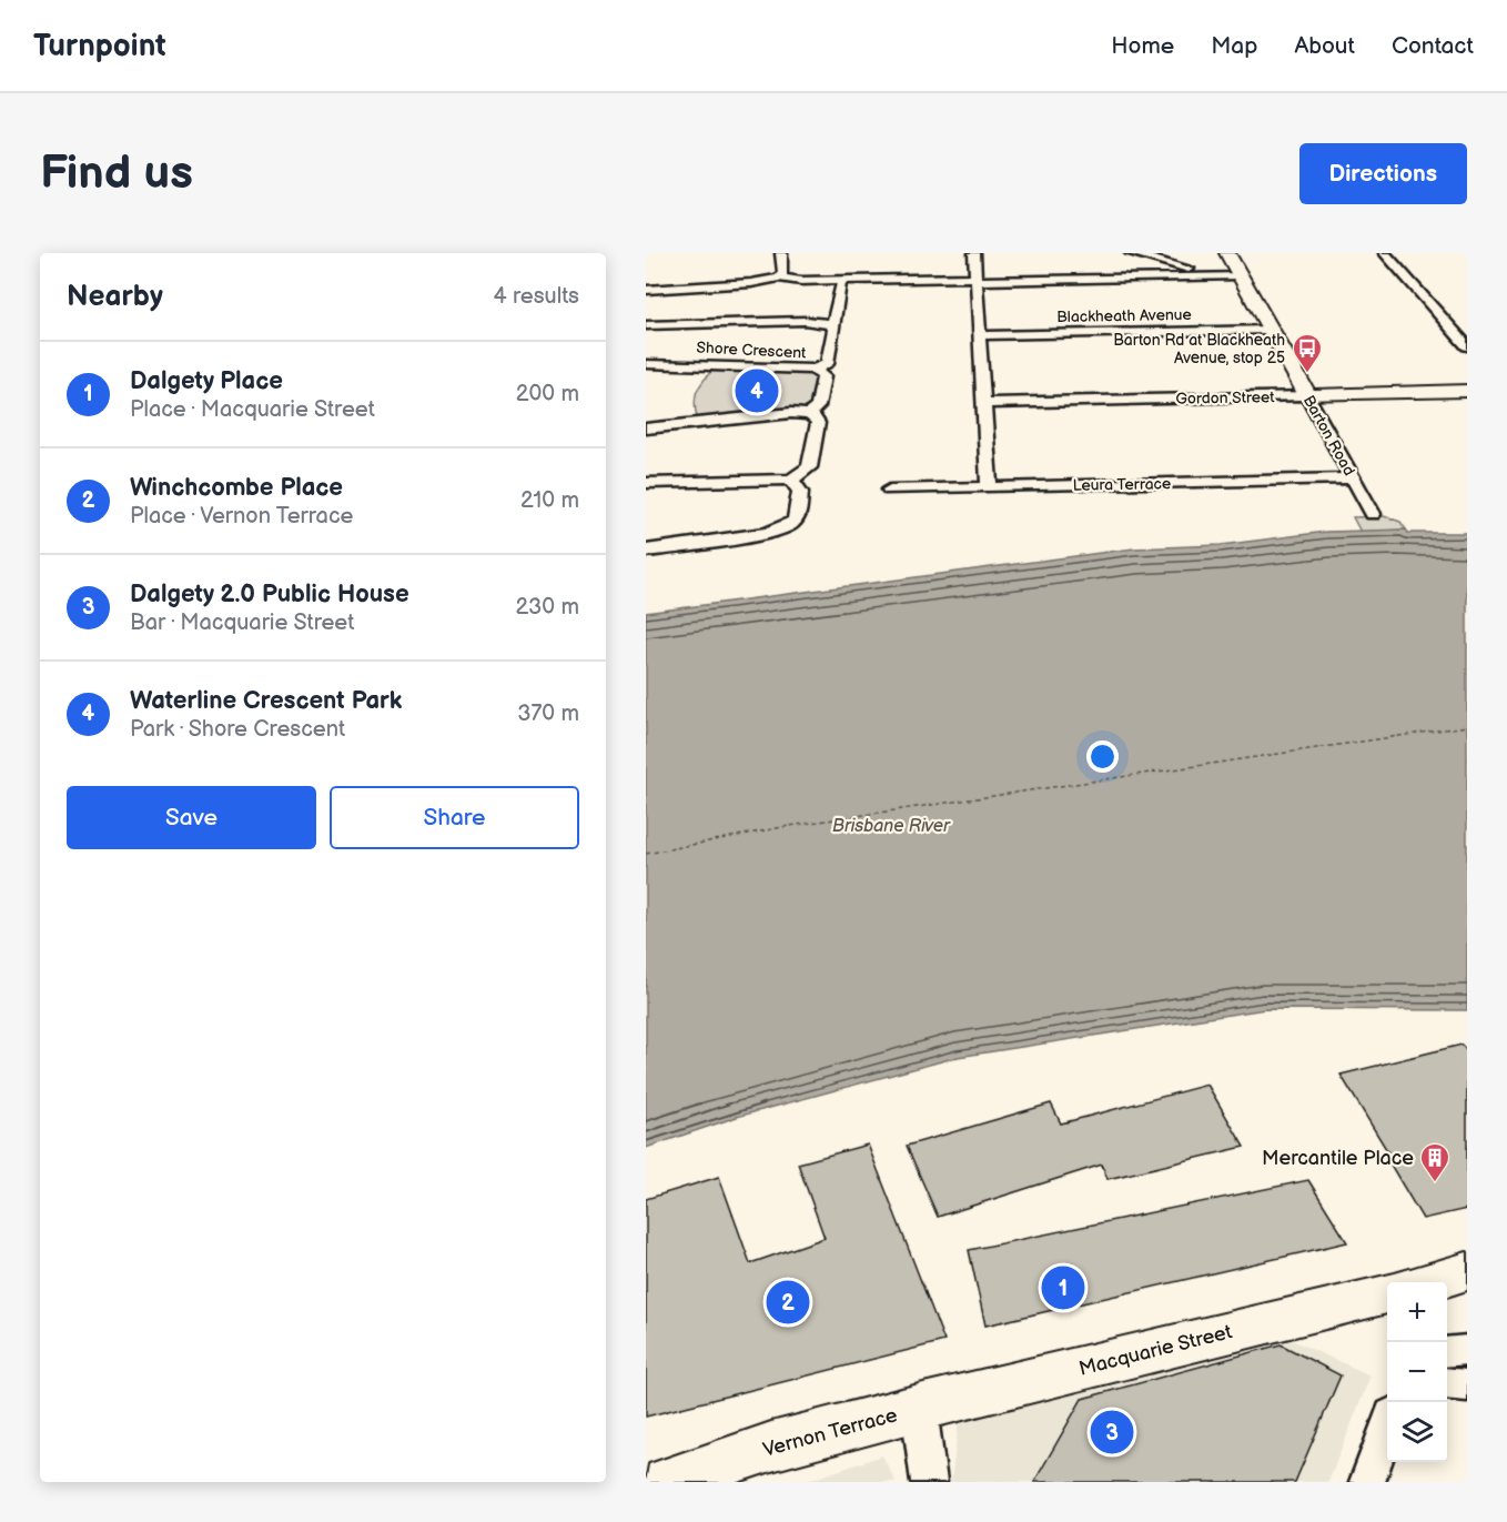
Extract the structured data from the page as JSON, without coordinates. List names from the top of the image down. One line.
{"streets":{"street":["Blackheath Avenue","Shore Crescent","Gordon Street","Barton Road","Leura Terrace","Macquarie Street","Vernon Terrace"]},"crossings":[["Blackheath Avenue","Barton Road"],["Gordon Street","Barton Road"],["Barton Road","Leura Terrace"],["Macquarie Street","Vernon Terrace"]],"water":["Brisbane River"],"places":{"bus stop":["Barton Rd at Blackheath Avenue, stop 25"],"building":["Mercantile Place"]},"page":{"header":"Turnpoint","nav":["Home","Map","About","Contact"],"buttons":["Directions",["Save","Share"]],"title":"Find us","heading":["Nearby","4 results"],"list":[{"mark":"1","name":"Dalgety Place","note":"Place · Macquarie Street","value":"200 m"},{"mark":"2","name":"Winchcombe Place","note":"Place · Vernon Terrace","value":"210 m"},{"mark":"3","name":"Dalgety 2.0 Public House","note":"Bar · Macquarie Street","value":"230 m"},{"mark":"4","name":"Waterline Crescent Park","note":"Park · Shore Crescent","value":"370 m"}],"pins":["4","1","2","3"],"map_buttons":["+","−"]}}
